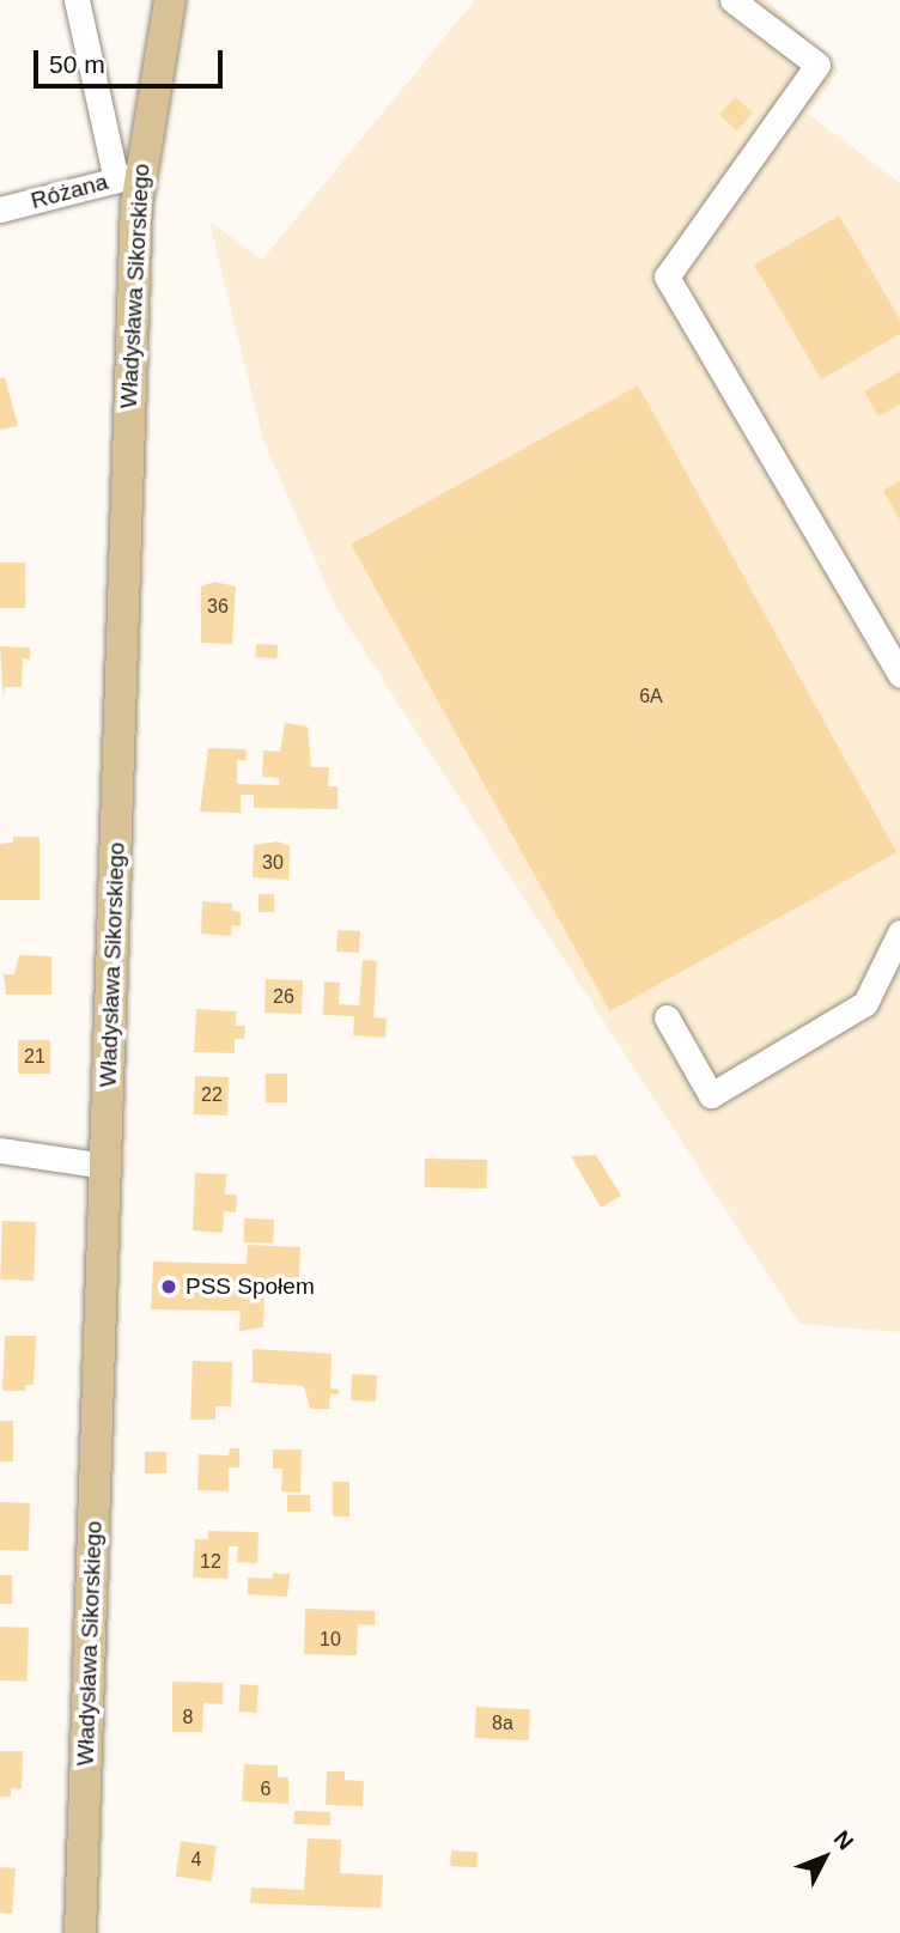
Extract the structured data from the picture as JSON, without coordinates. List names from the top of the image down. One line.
{"streets":{"main road":["Władysława Sikorskiego"],"street":["Różana"]},"crossings":[["Różana","Władysława Sikorskiego"]],"places":["PSS Społem"],"house_numbers":["36","6A","30","26","21","22","12","10","8","8a","6","4"],"scale_bar":"50 m","north":"top right"}
